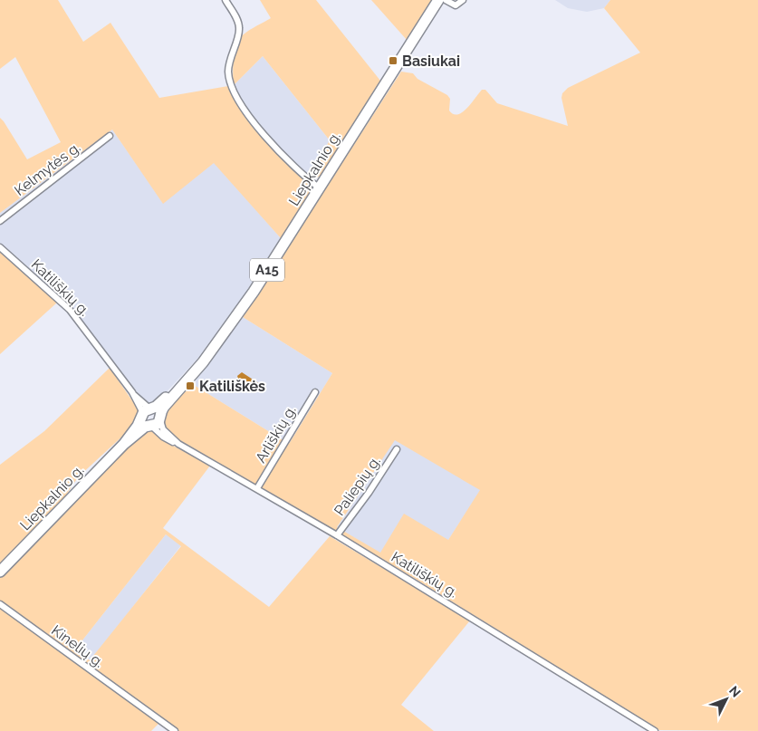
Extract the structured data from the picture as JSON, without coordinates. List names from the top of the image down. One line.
{"streets":{"highway":["Liepkalnio g.","A15"],"street":["Kelmytės g.","Katiliškių g.","Arliškių g.","Paliepių g.","Kinelių g."]},"crossings":[["Liepkalnio g.","Katiliškių g."],["Katiliškių g.","Arliškių g."],["Katiliškių g.","Paliepių g."]],"places":{"transit":["Basiukai","Katiliškės"]},"north":"top right"}
